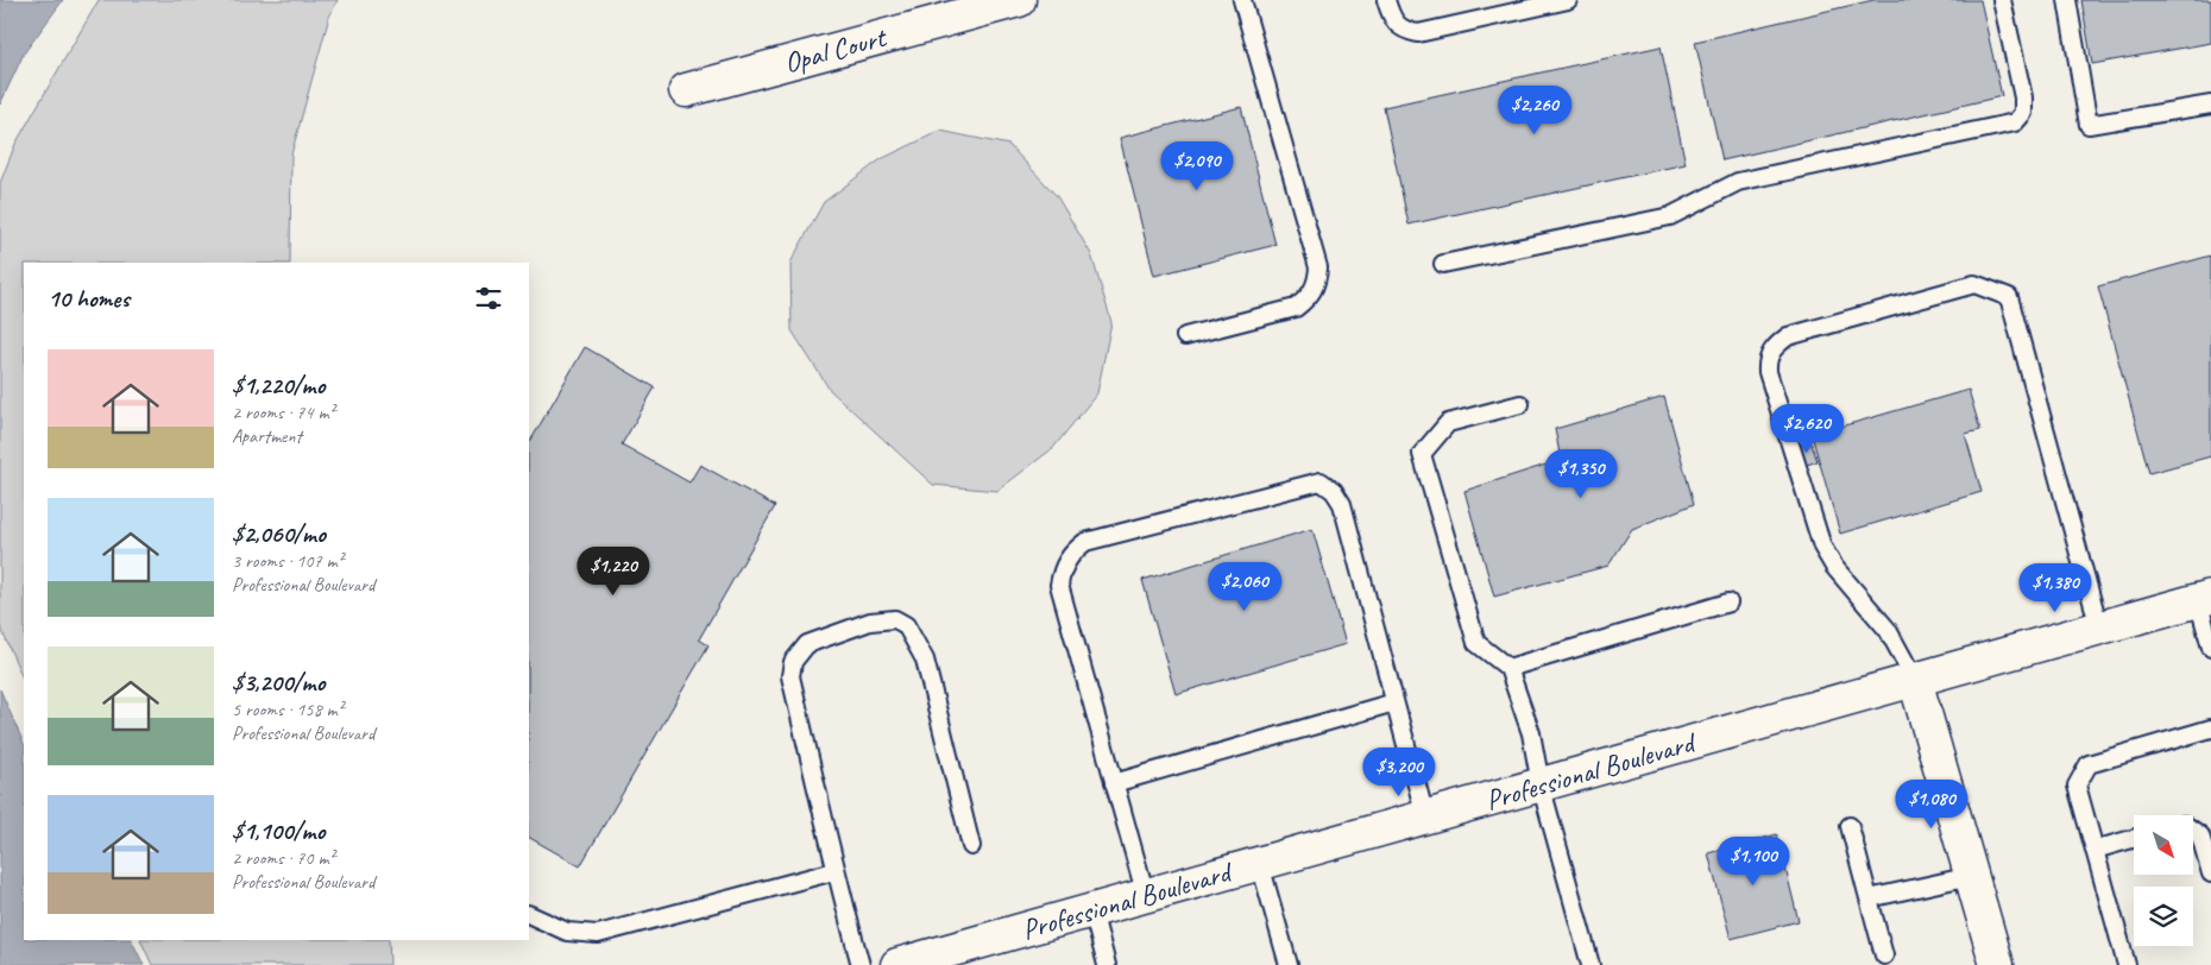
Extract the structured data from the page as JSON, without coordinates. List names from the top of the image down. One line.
{"streets":{"street":["Opal Court","Professional Boulevard"]},"north":"bottom right","page":{"price":["$2,260","$2,090","$2,620","$1,350","$1,220","$2,060","$1,380","$3,200","$1,080","$1,100"],"heading":"10 homes","list":[{"name":"$1,220/mo","note":"2 rooms · 74 m² · Apartment"},{"name":"$2,060/mo","note":"3 rooms · 107 m² · Professional Boulevard"},{"name":"$3,200/mo","note":"5 rooms · 158 m² · Professional Boulevard"},{"name":"$1,100/mo","note":"2 rooms · 70 m² · Professional Boulevard"}]}}
